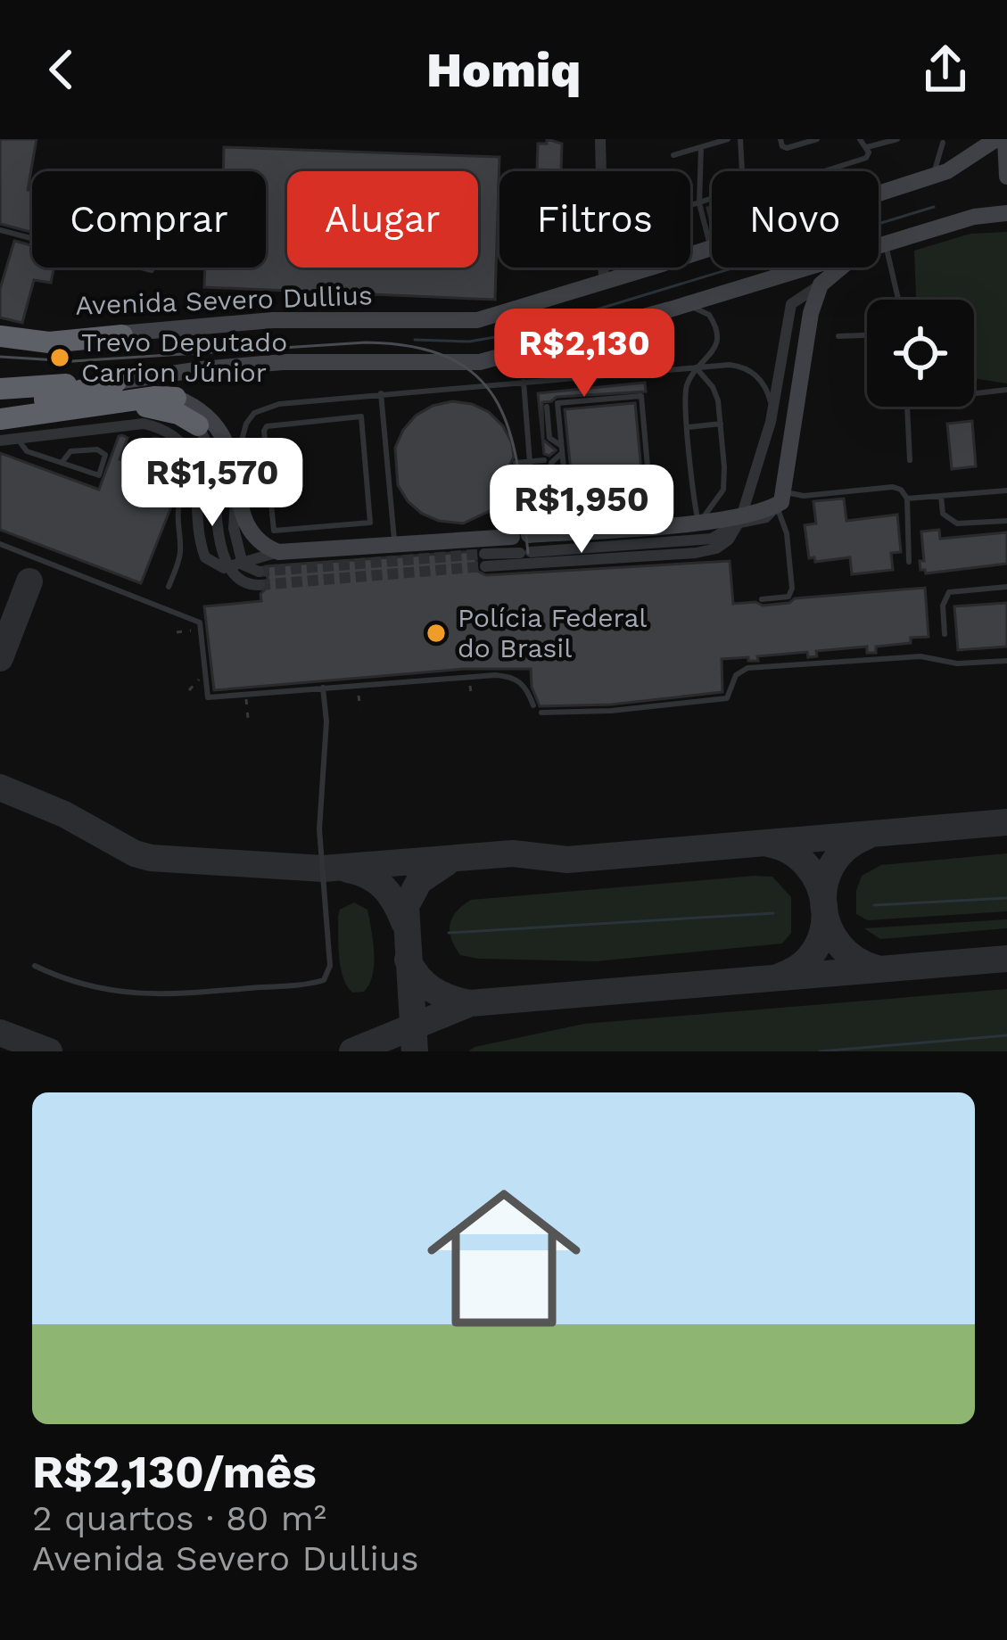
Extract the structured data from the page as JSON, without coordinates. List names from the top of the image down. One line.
{"streets":{"main road":["Avenida Severo Dullius"]},"places":["Trevo Deputado Carrion Júnior","Polícia Federal do Brasil"],"page":{"header":"Homiq","chip":["Comprar","Alugar","Filtros","Novo"],"price":["R$2,130","R$1,570","R$1,950"],"list":[{"name":"R$2,130/mês","note":"2 quartos · 80 m² · Avenida Severo Dullius"}]}}
